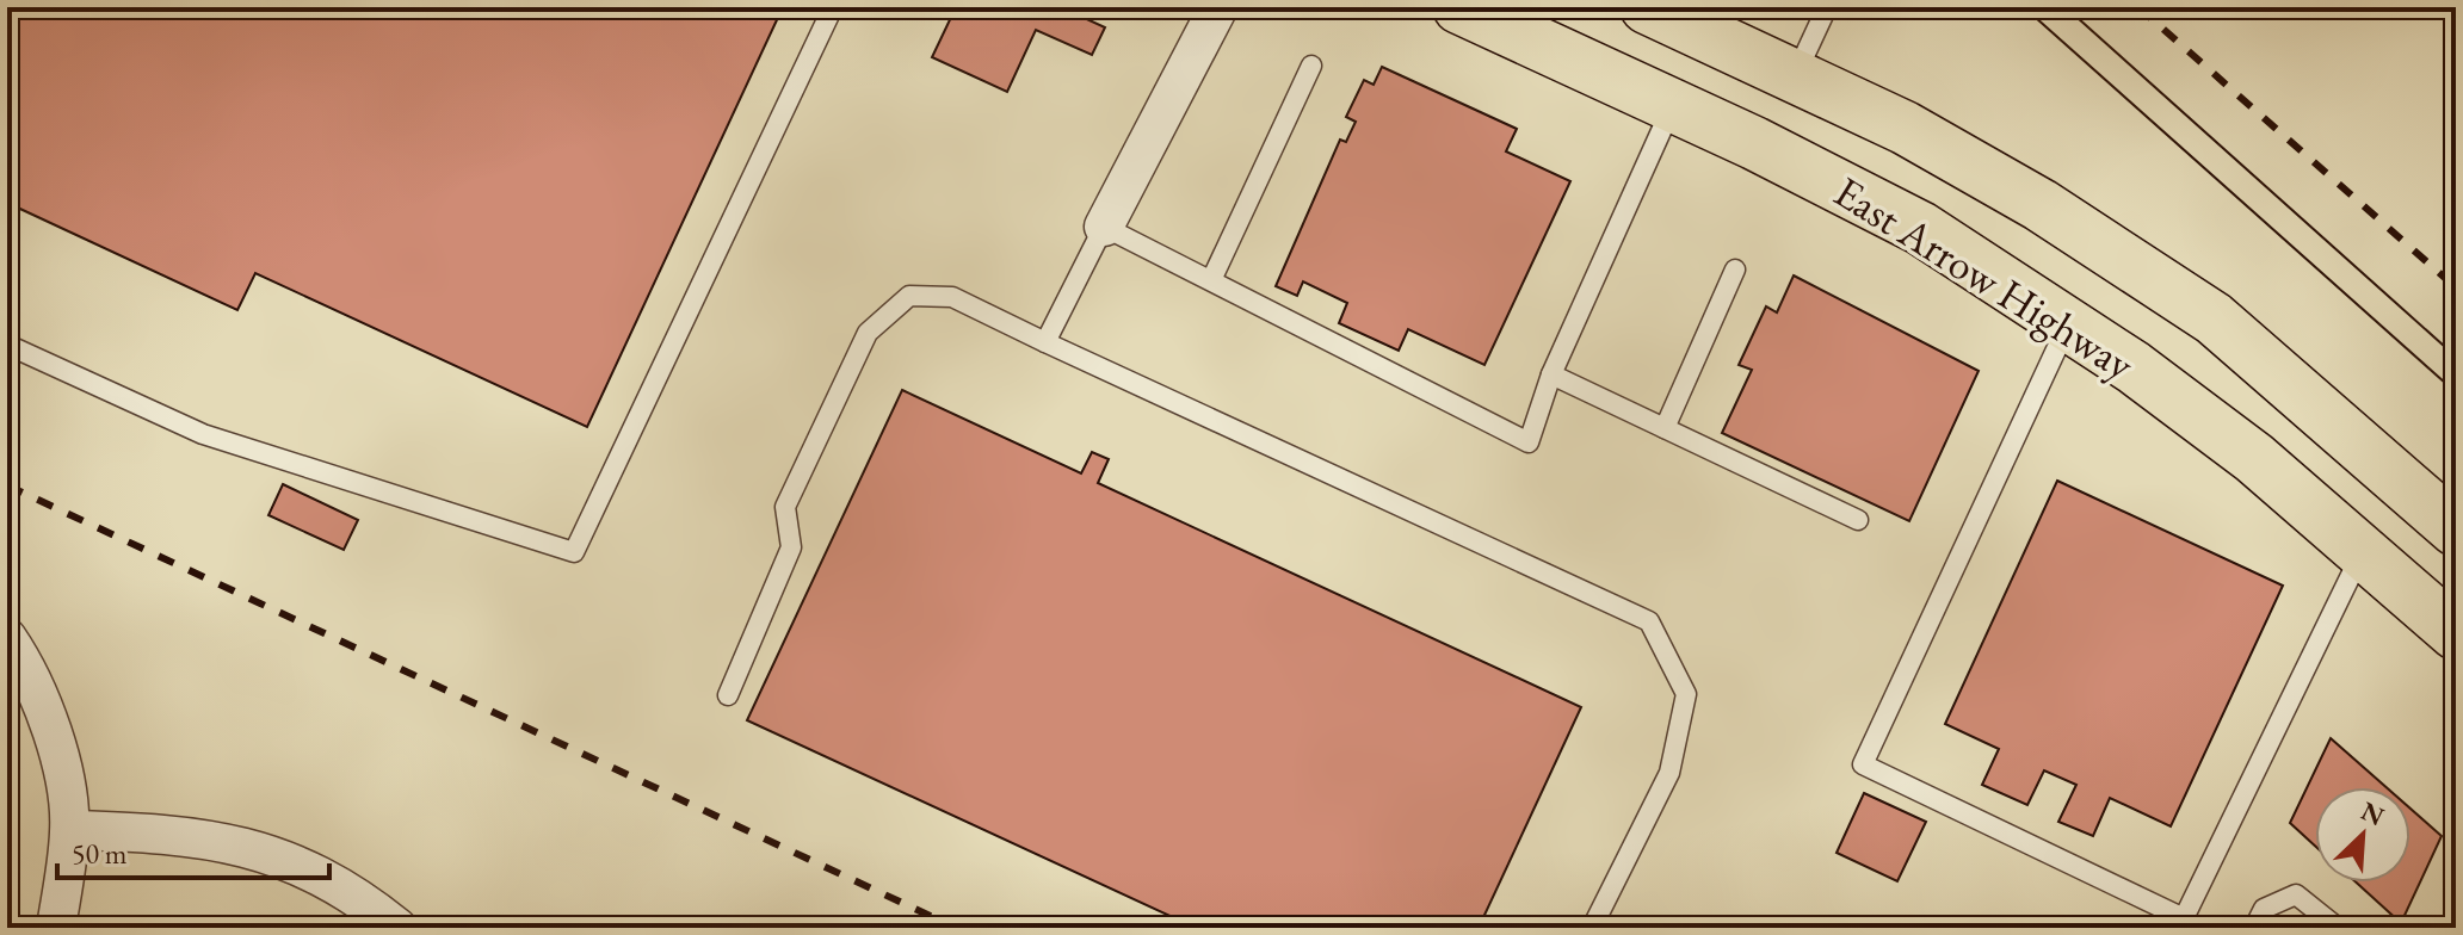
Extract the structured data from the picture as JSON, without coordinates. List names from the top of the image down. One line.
{"streets":{"main road":["East Arrow Highway"]},"scale_bar":"50 m","north":"top right"}
